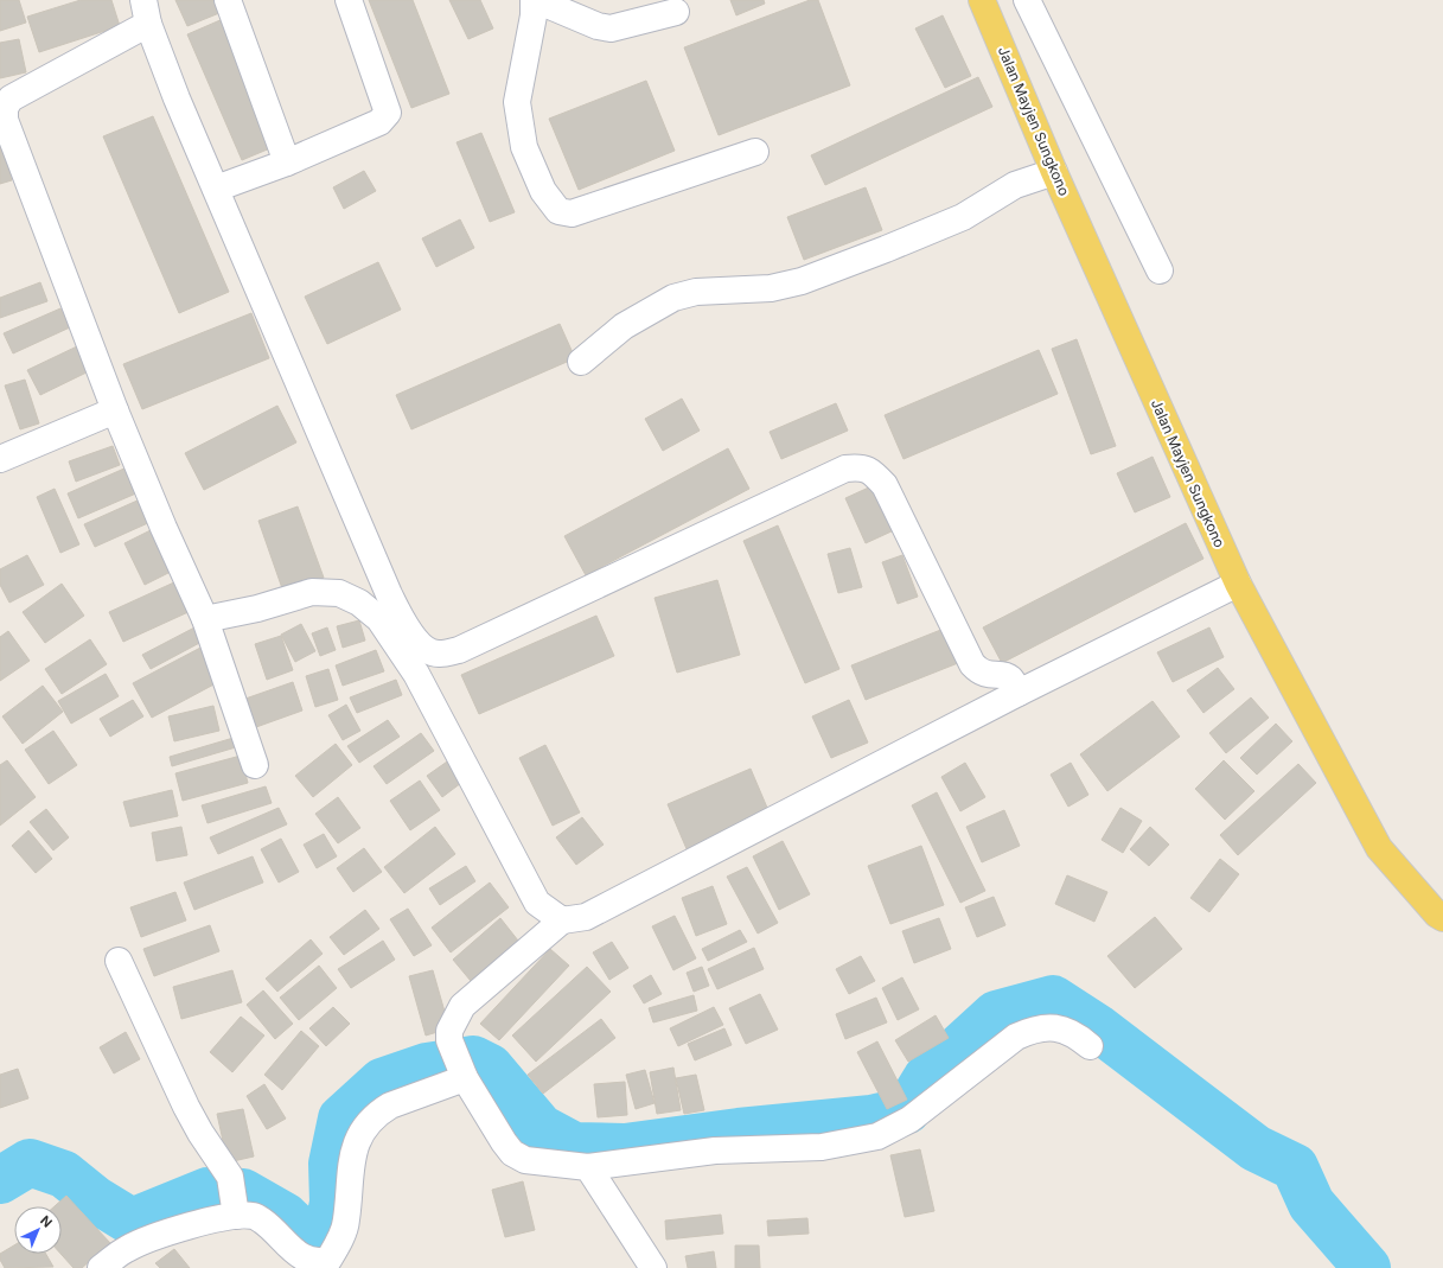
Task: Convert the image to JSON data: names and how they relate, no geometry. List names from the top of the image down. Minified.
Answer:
{"streets":{"main road":["Jalan Mayjen Sungkono"]},"north":"top right"}
